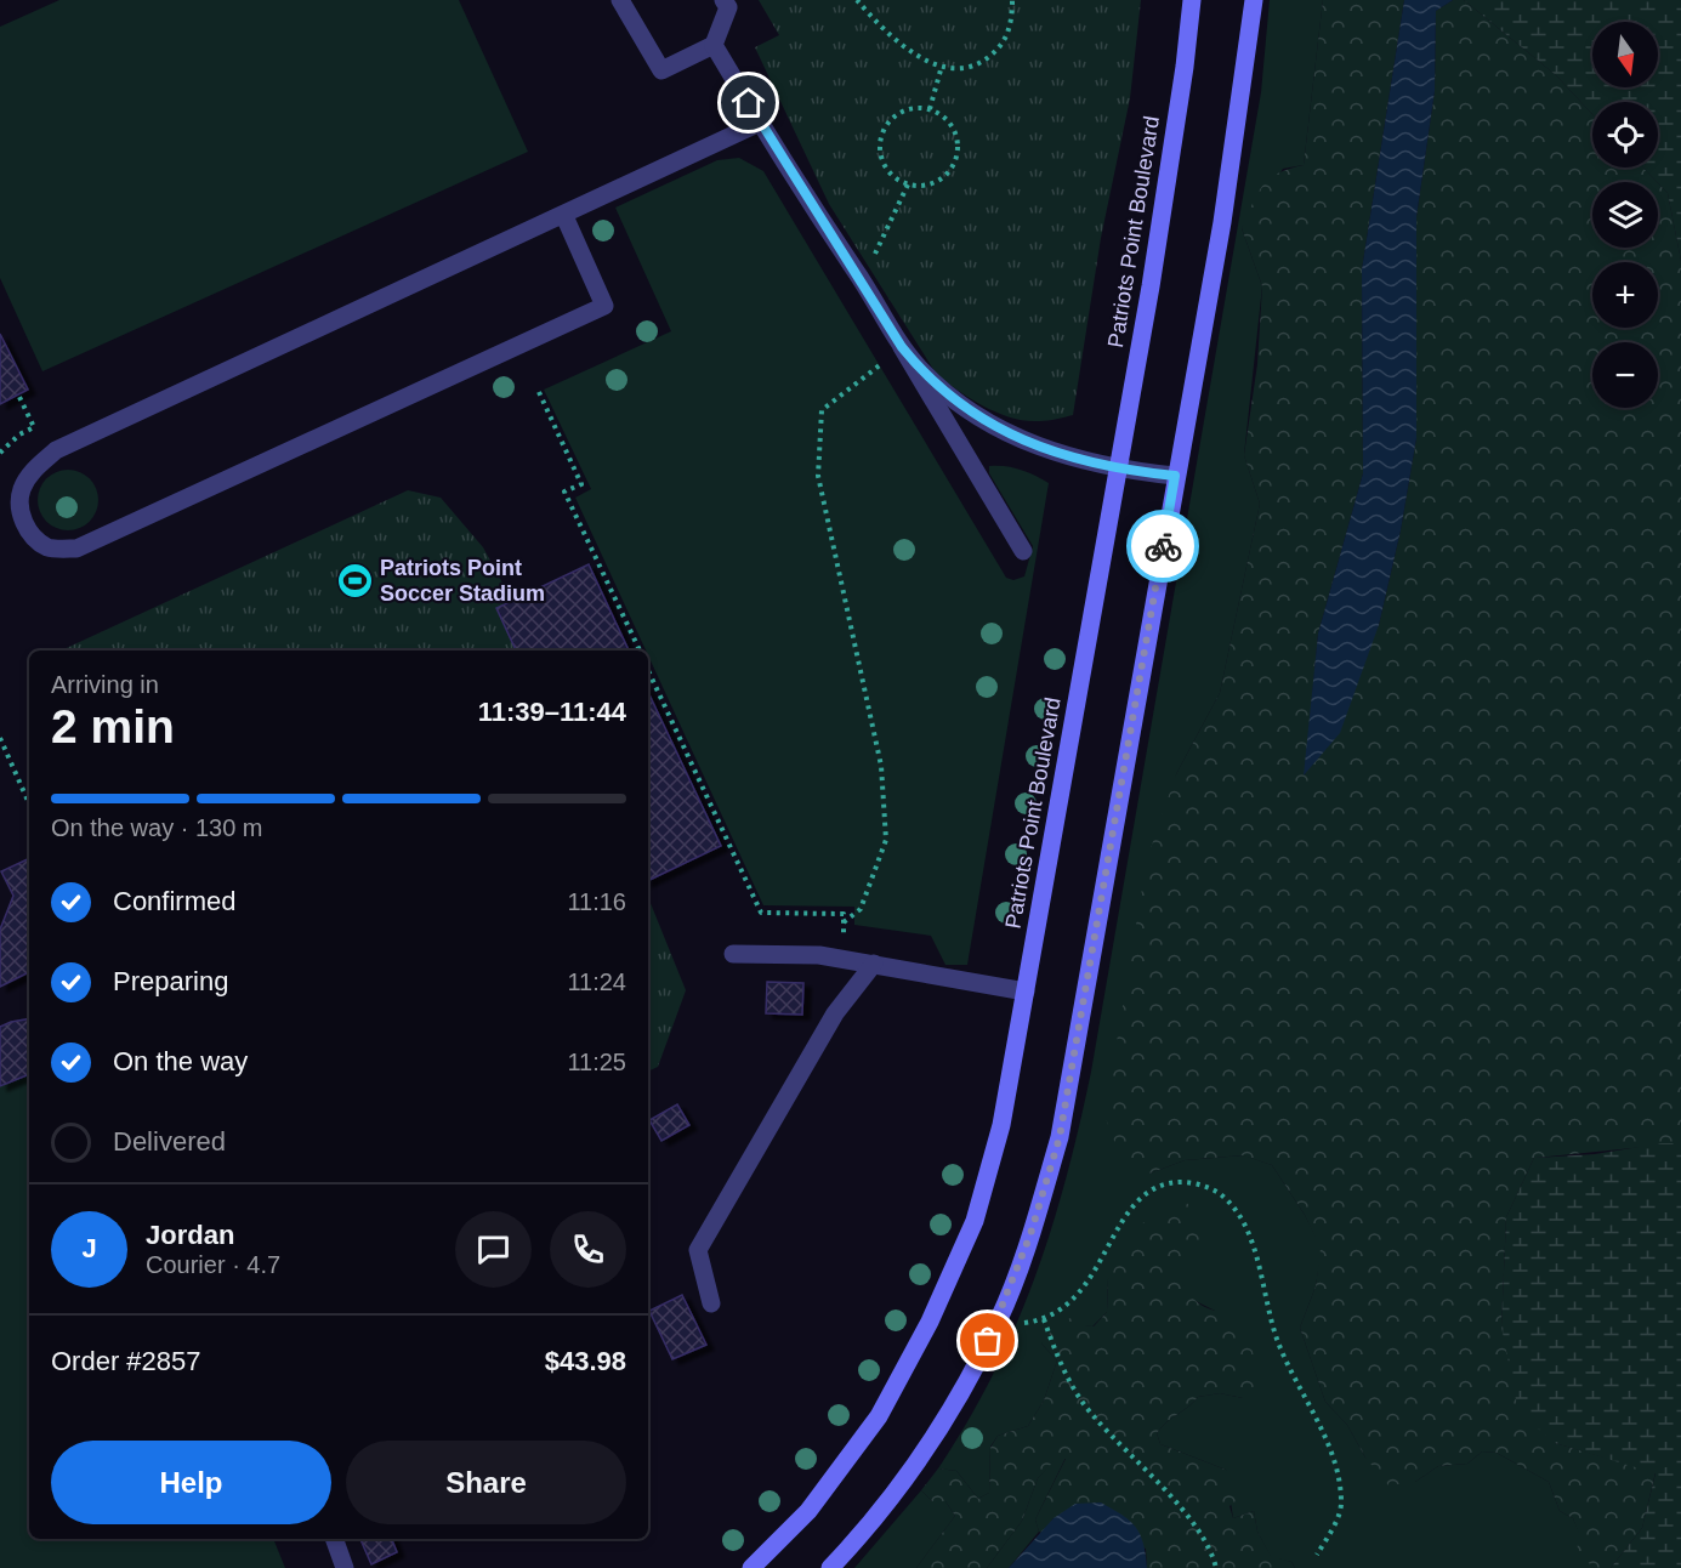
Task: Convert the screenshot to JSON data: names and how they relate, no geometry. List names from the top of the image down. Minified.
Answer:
{"streets":{"street":["Patriots Point Boulevard"]},"places":{"sports":["Patriots Point Soccer Stadium"]},"north":"bottom","page":{"map_buttons":["+","−"],"heading":["2 min","Arriving in","11:39–11:44"],"panel":["Jordan","Courier · 4.7","Order #2857","$43.98"],"bar":"On the way · 130 m","list":[["Confirmed","11:16"],["Preparing","11:24"],["On the way","11:25"],"Delivered"],"round":"J","buttons":["Help","Share"]}}
